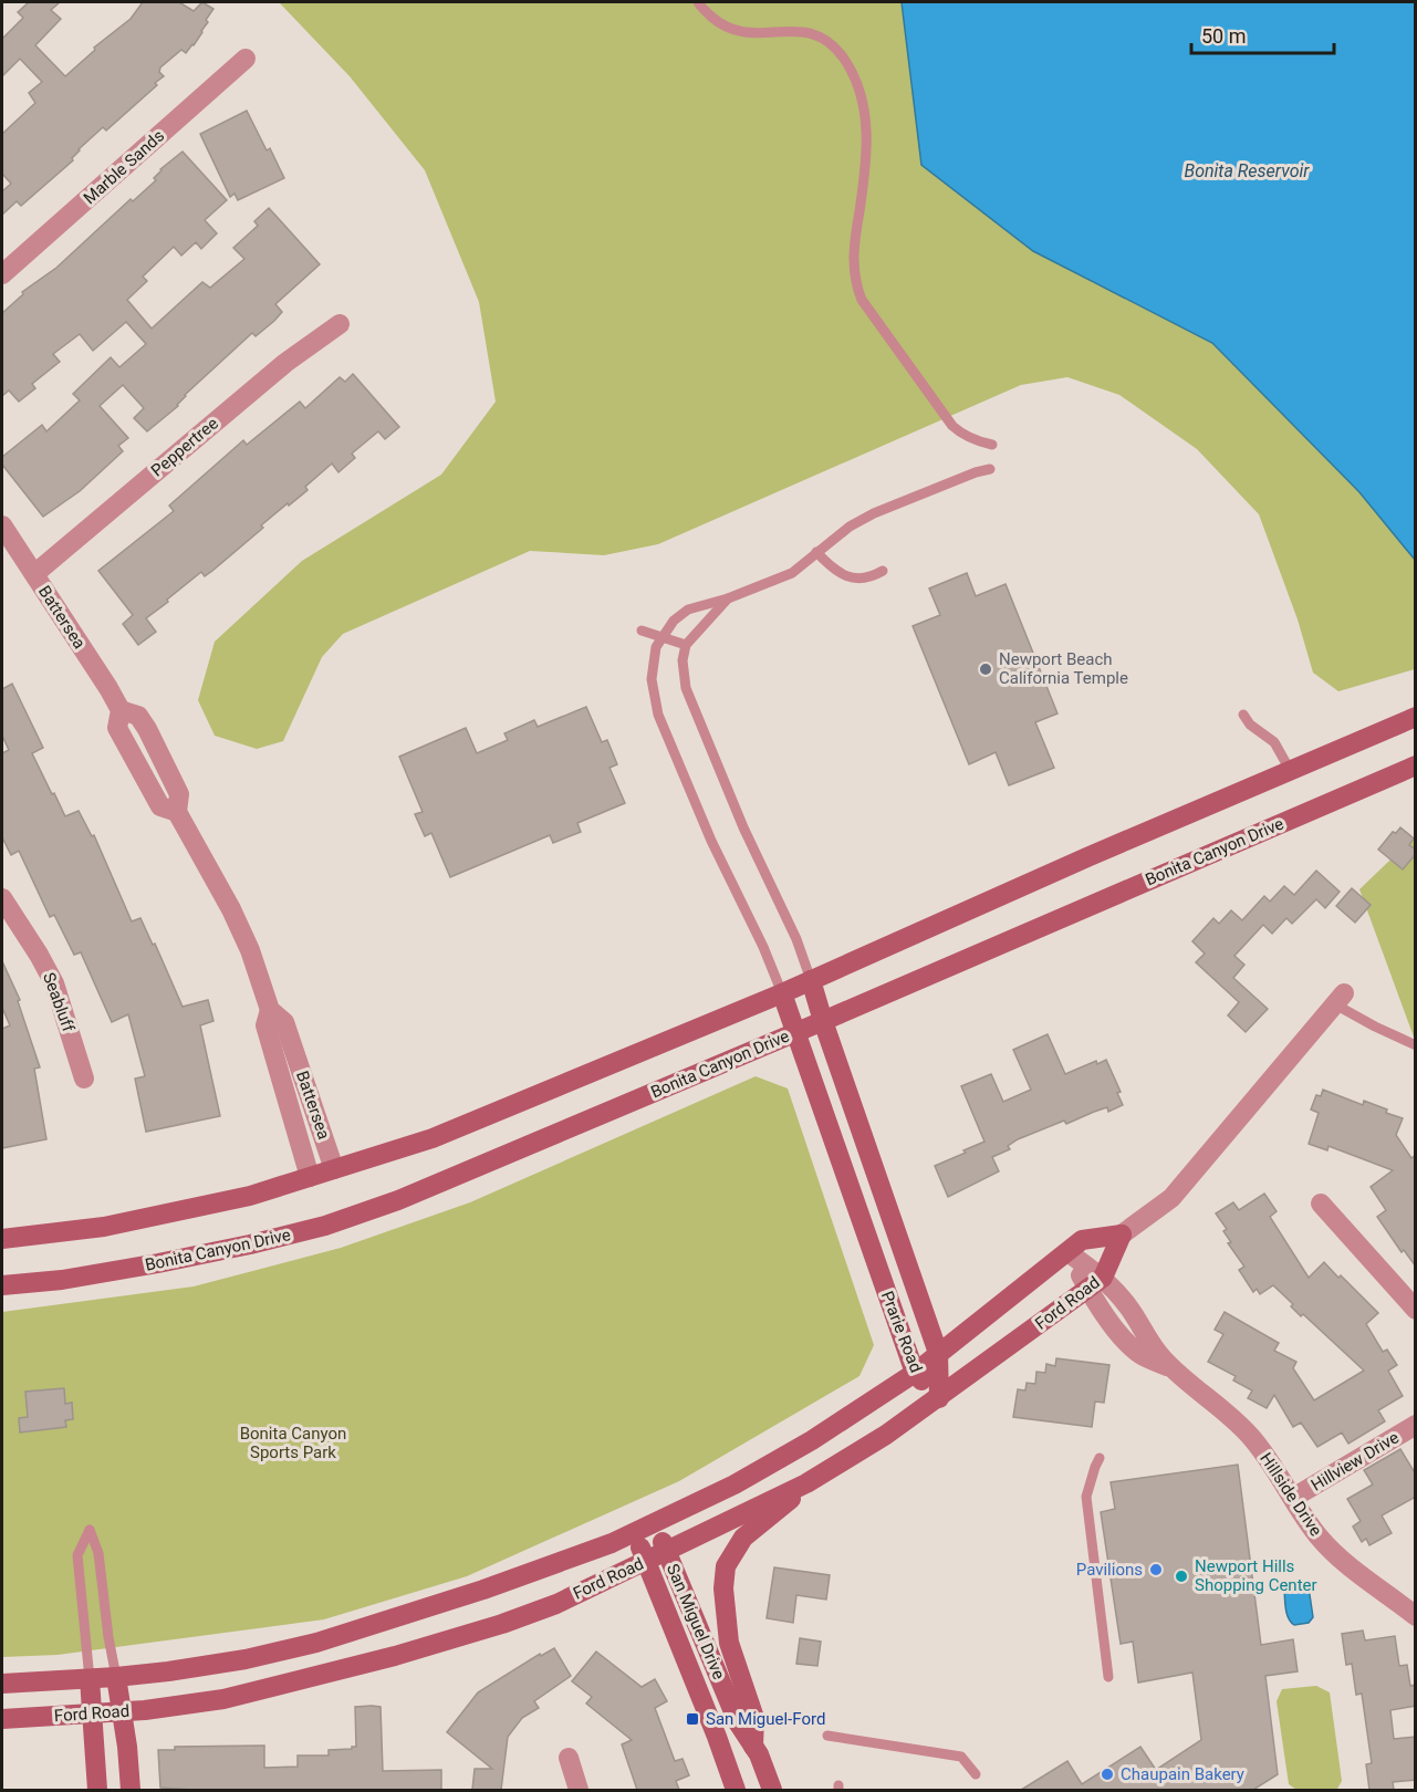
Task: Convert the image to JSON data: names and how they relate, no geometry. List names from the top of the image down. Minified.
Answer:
{"streets":{"main road":["Bonita Canyon Drive","Ford Road","Prarie Road","San Miguel Drive"],"street":["Marble Sands","Peppertree","Battersea","Seabluff","Hillview Drive","Hillside Drive"]},"crossings":[["Peppertree","Battersea"],["Bonita Canyon Drive","Prarie Road"],["Ford Road","Prarie Road"],["Ford Road","Hillside Drive"],["Ford Road","San Miguel Drive"],["Hillview Drive","Hillside Drive"]],"water":["Bonita Reservoir"],"parks":["Bonita Canyon Sports Park"],"places":{"other":["Newport Beach California Temple","Pavilions","Newport Hills Shopping Center","Chaupain Bakery"],"transit":["San Miguel-Ford"]},"scale_bar":"50 m"}
